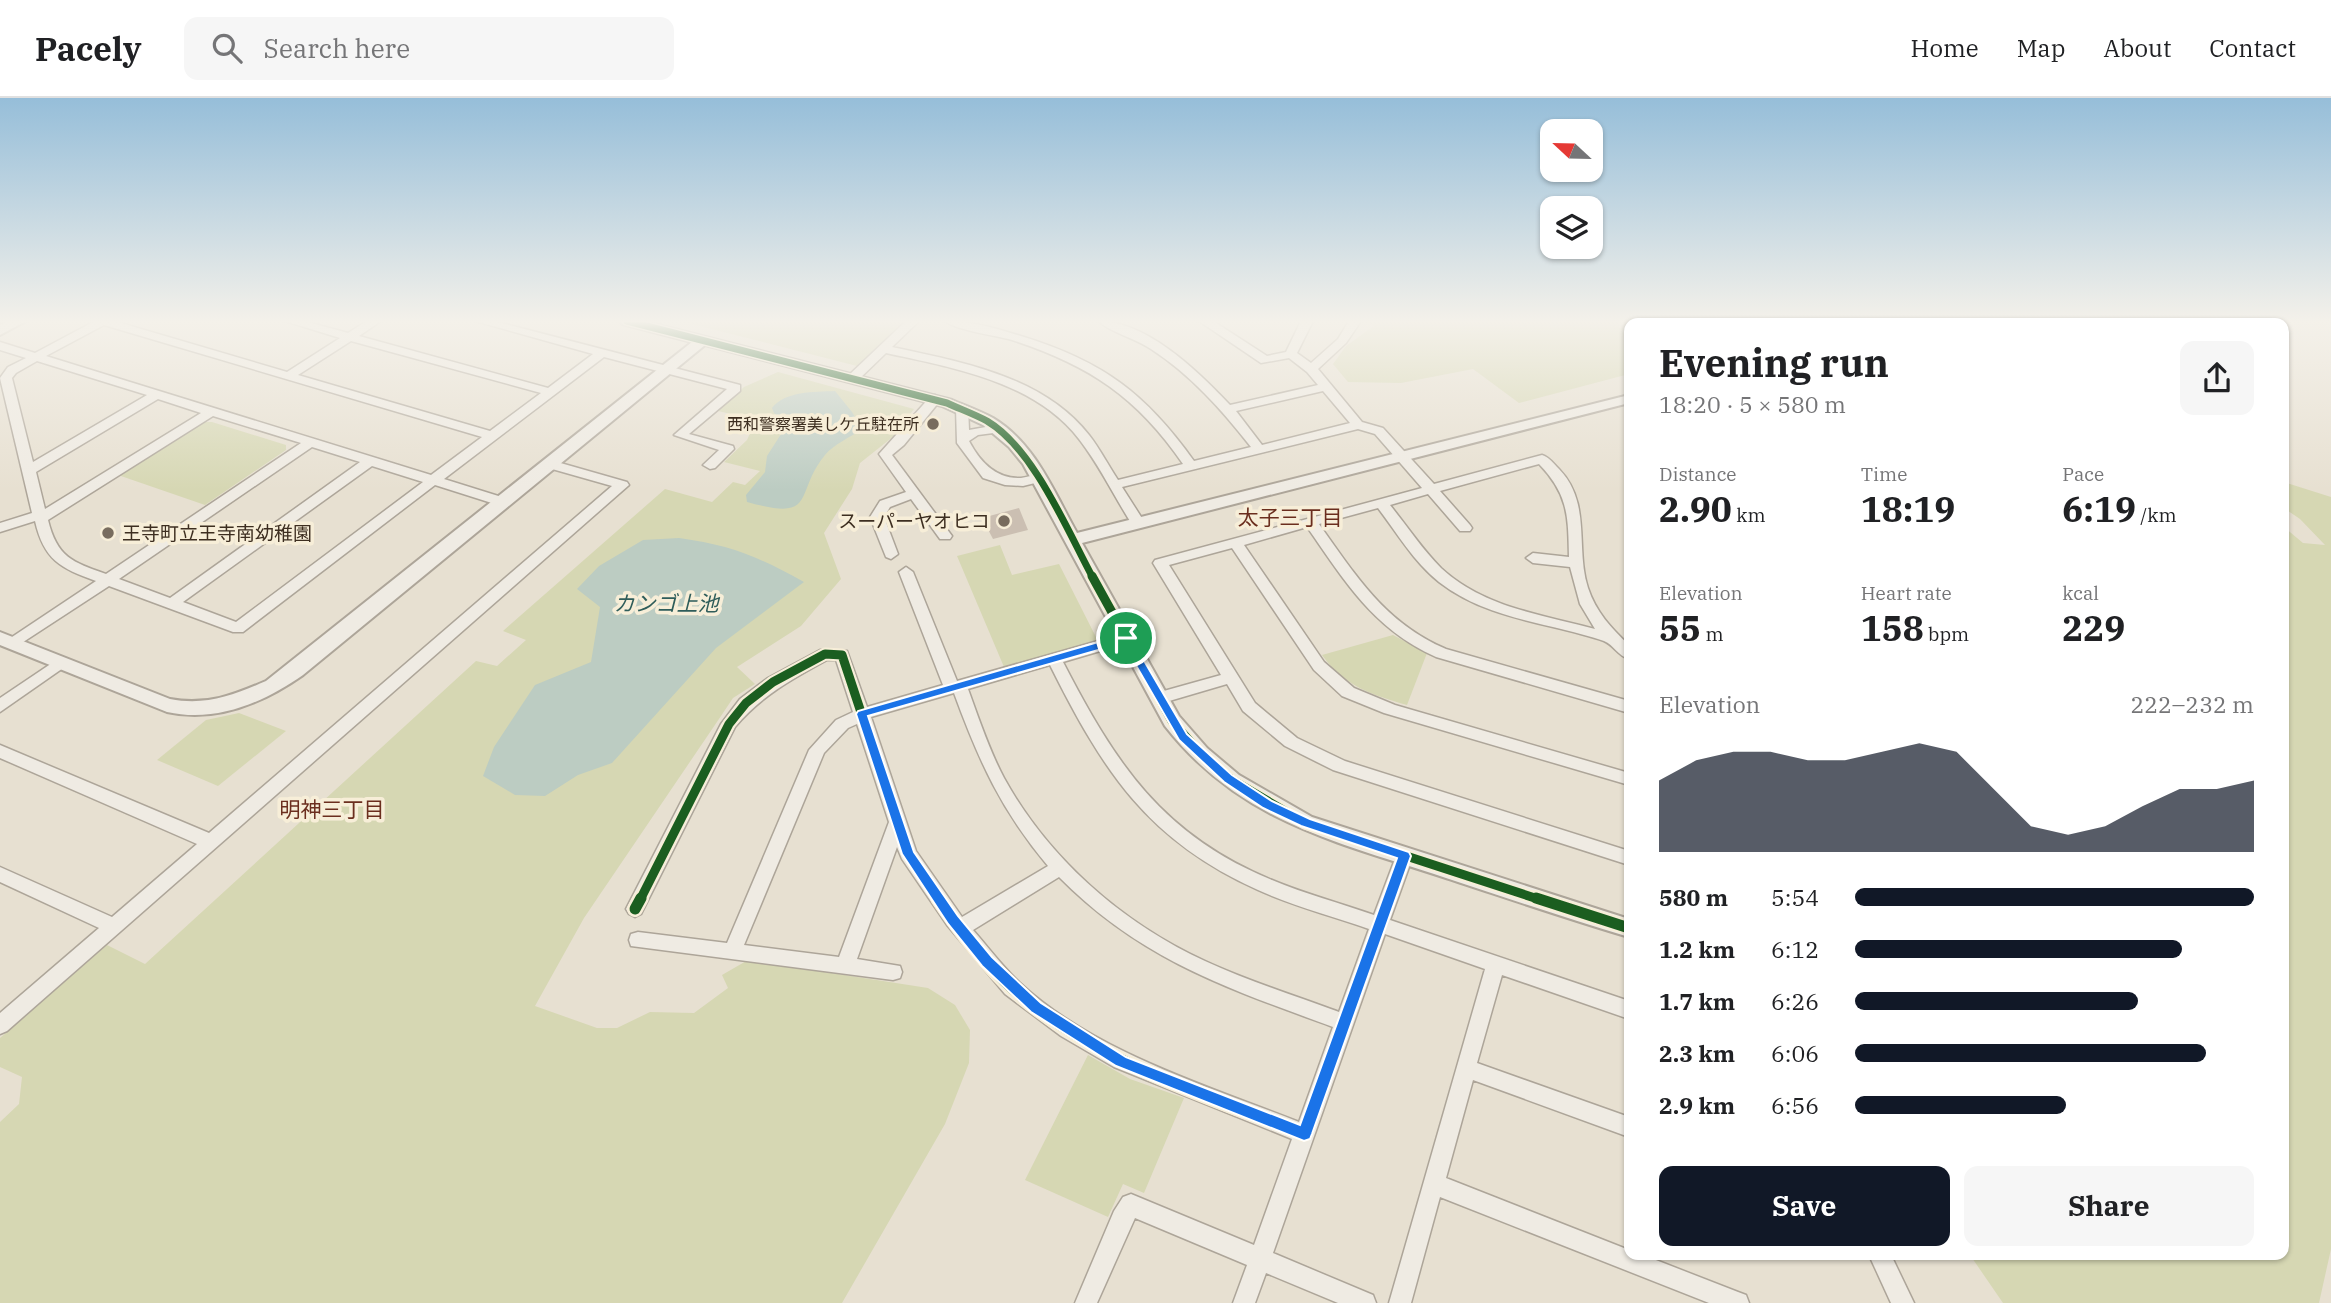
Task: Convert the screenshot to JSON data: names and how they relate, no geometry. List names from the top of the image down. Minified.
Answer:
{"districts":["太子三丁目","明神三丁目"],"water":["カンゴ上池"],"places":["西和警察署美しケ丘駐在所","スーパーヤオヒコ","王寺町立王寺南幼稚園"],"north":"left","page":{"header":"Pacely","search":"Search here","nav":["Home","Map","About","Contact"],"heading":["Evening run","18:20 · 5 × 580 m"],"stats":[["Distance","2.90 km"],["Time","18:19"],["Pace","6:19 /km"],["Elevation","55 m"],["Heart rate","158 bpm"],["kcal","229"]],"chart":["Elevation","222–232 m"],"list":[{"name":"580 m","note":"5:54"},{"name":"1.2 km","note":"6:12"},{"name":"1.7 km","note":"6:26"},{"name":"2.3 km","note":"6:06"},{"name":"2.9 km","note":"6:56"}],"buttons":["Save","Share"]}}
